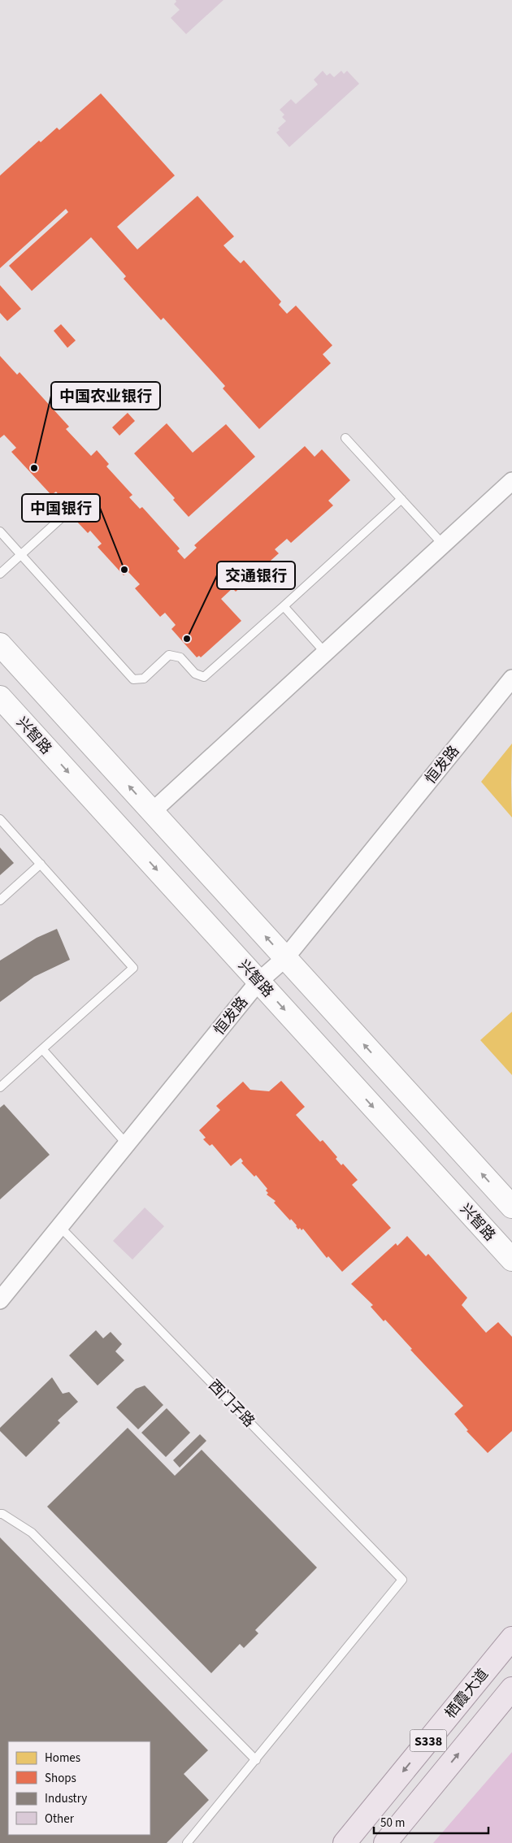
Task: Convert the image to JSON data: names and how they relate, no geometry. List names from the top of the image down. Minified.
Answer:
{"streets":{"main road":["兴智路","栖霞大道","S338"],"street":["恒发路"],"lane":["西门子路"]},"crossings":[["兴智路","恒发路"],["恒发路","西门子路"]],"places":["中国农业银行","中国银行","交通银行"],"legend":["Homes","Shops","Industry","Other"],"scale_bar":"50 m"}
